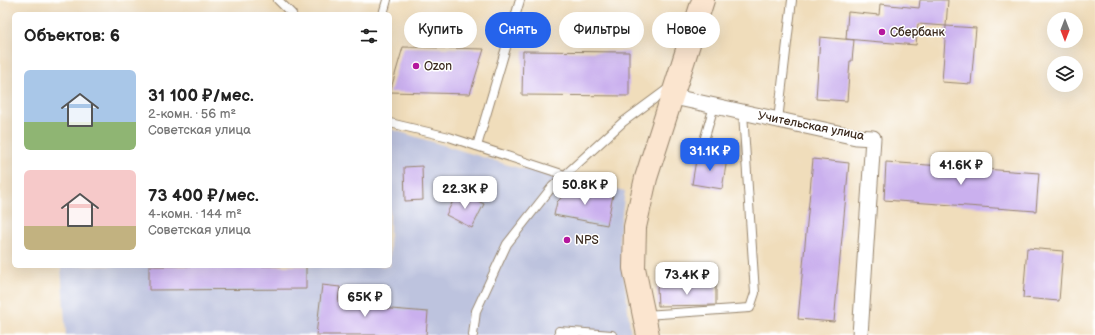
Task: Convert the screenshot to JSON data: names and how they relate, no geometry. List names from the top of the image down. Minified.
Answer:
{"streets":{"street":["Учительская улица"]},"places":["Сбербанк","Ozon","NPS"],"north":"bottom","page":{"chip":["Купить","Снять","Фильтры","Новое"],"heading":"Объектов: 6","list":[{"name":"31 100 ₽/мес.","note":"2-комн. · 56 m² · Советская улица"},{"name":"73 400 ₽/мес.","note":"4-комн. · 144 m² · Советская улица"}],"price":["31.1K ₽","41.6K ₽","50.8K ₽","22.3K ₽","73.4K ₽","65K ₽"]}}
